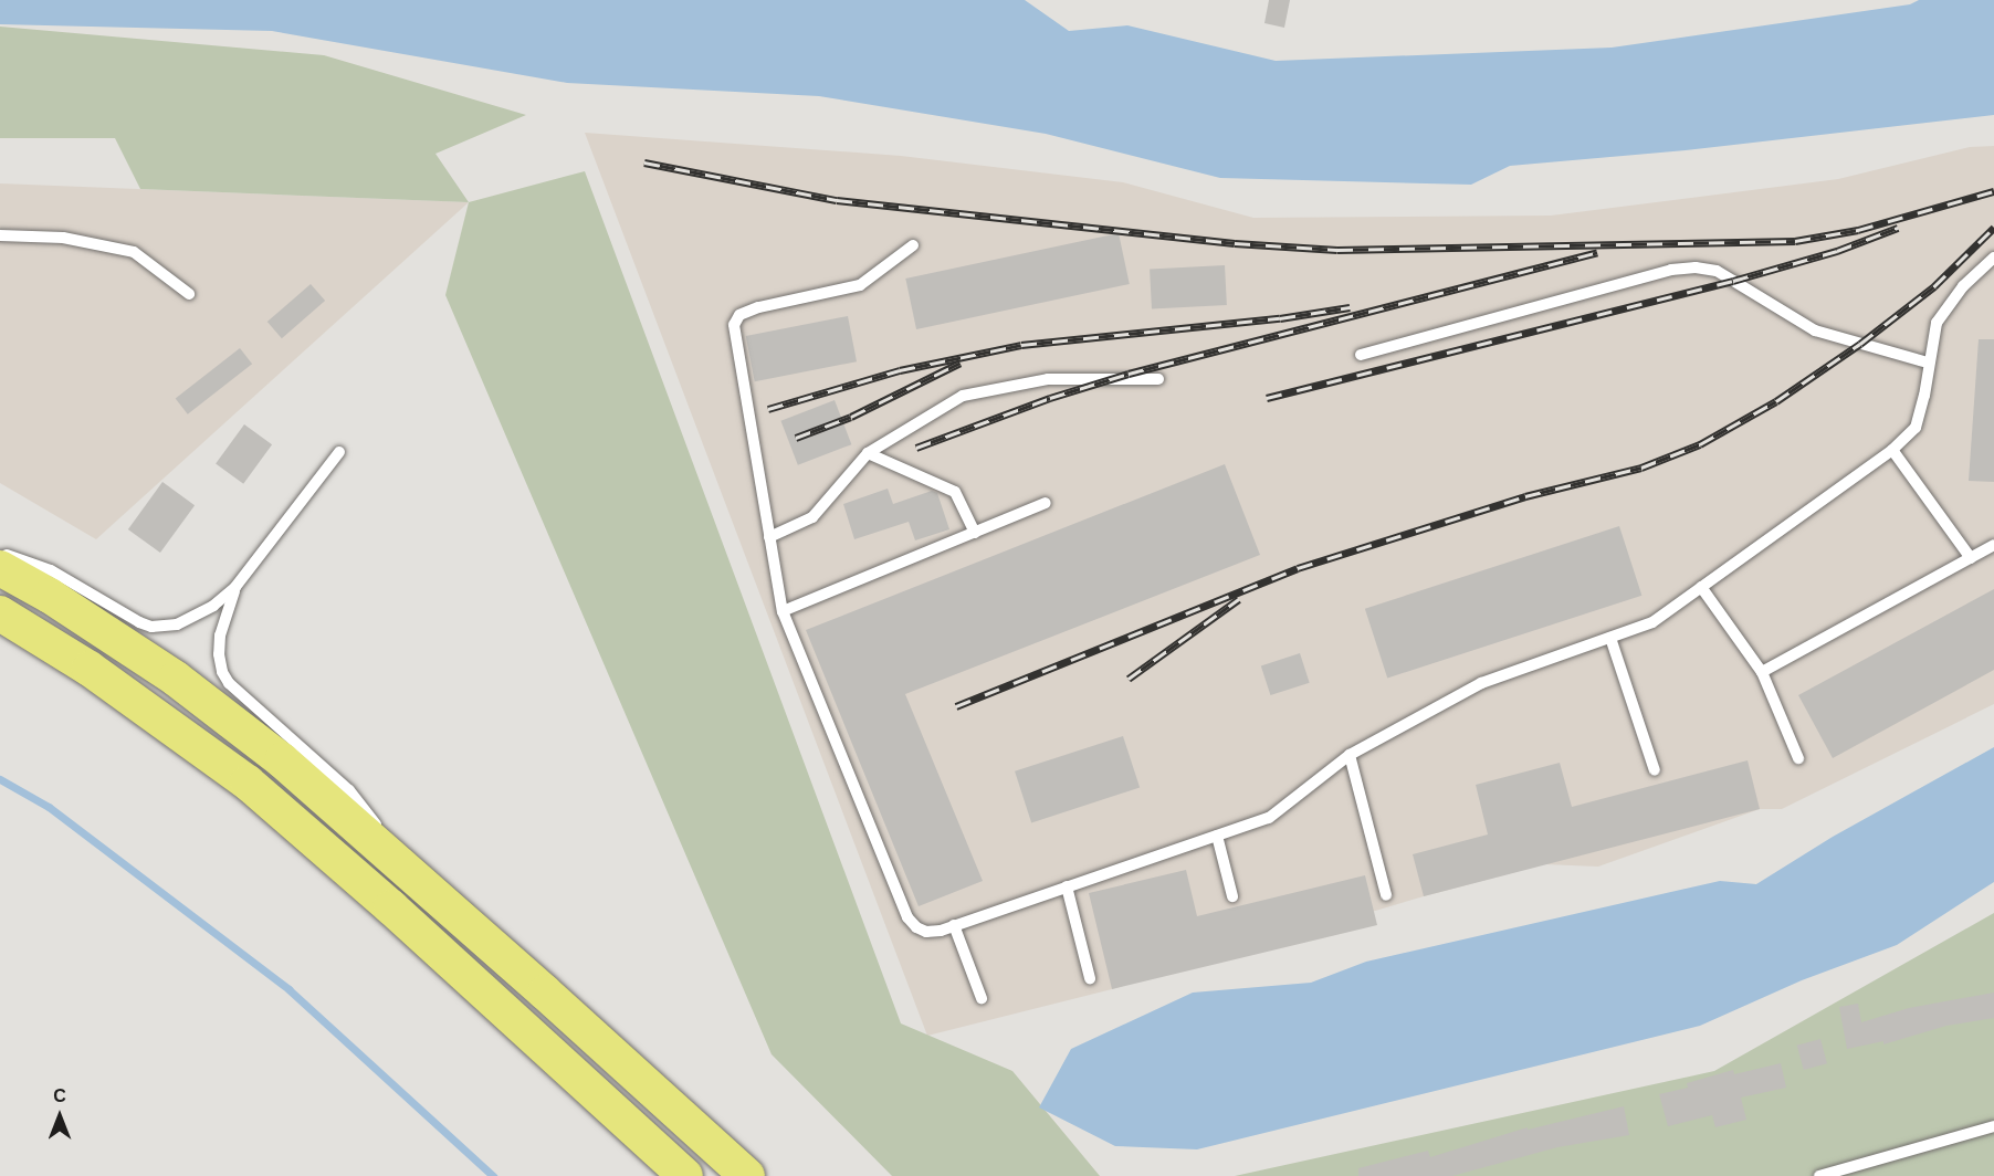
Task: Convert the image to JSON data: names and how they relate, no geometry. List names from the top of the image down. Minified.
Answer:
{"north":"top"}
